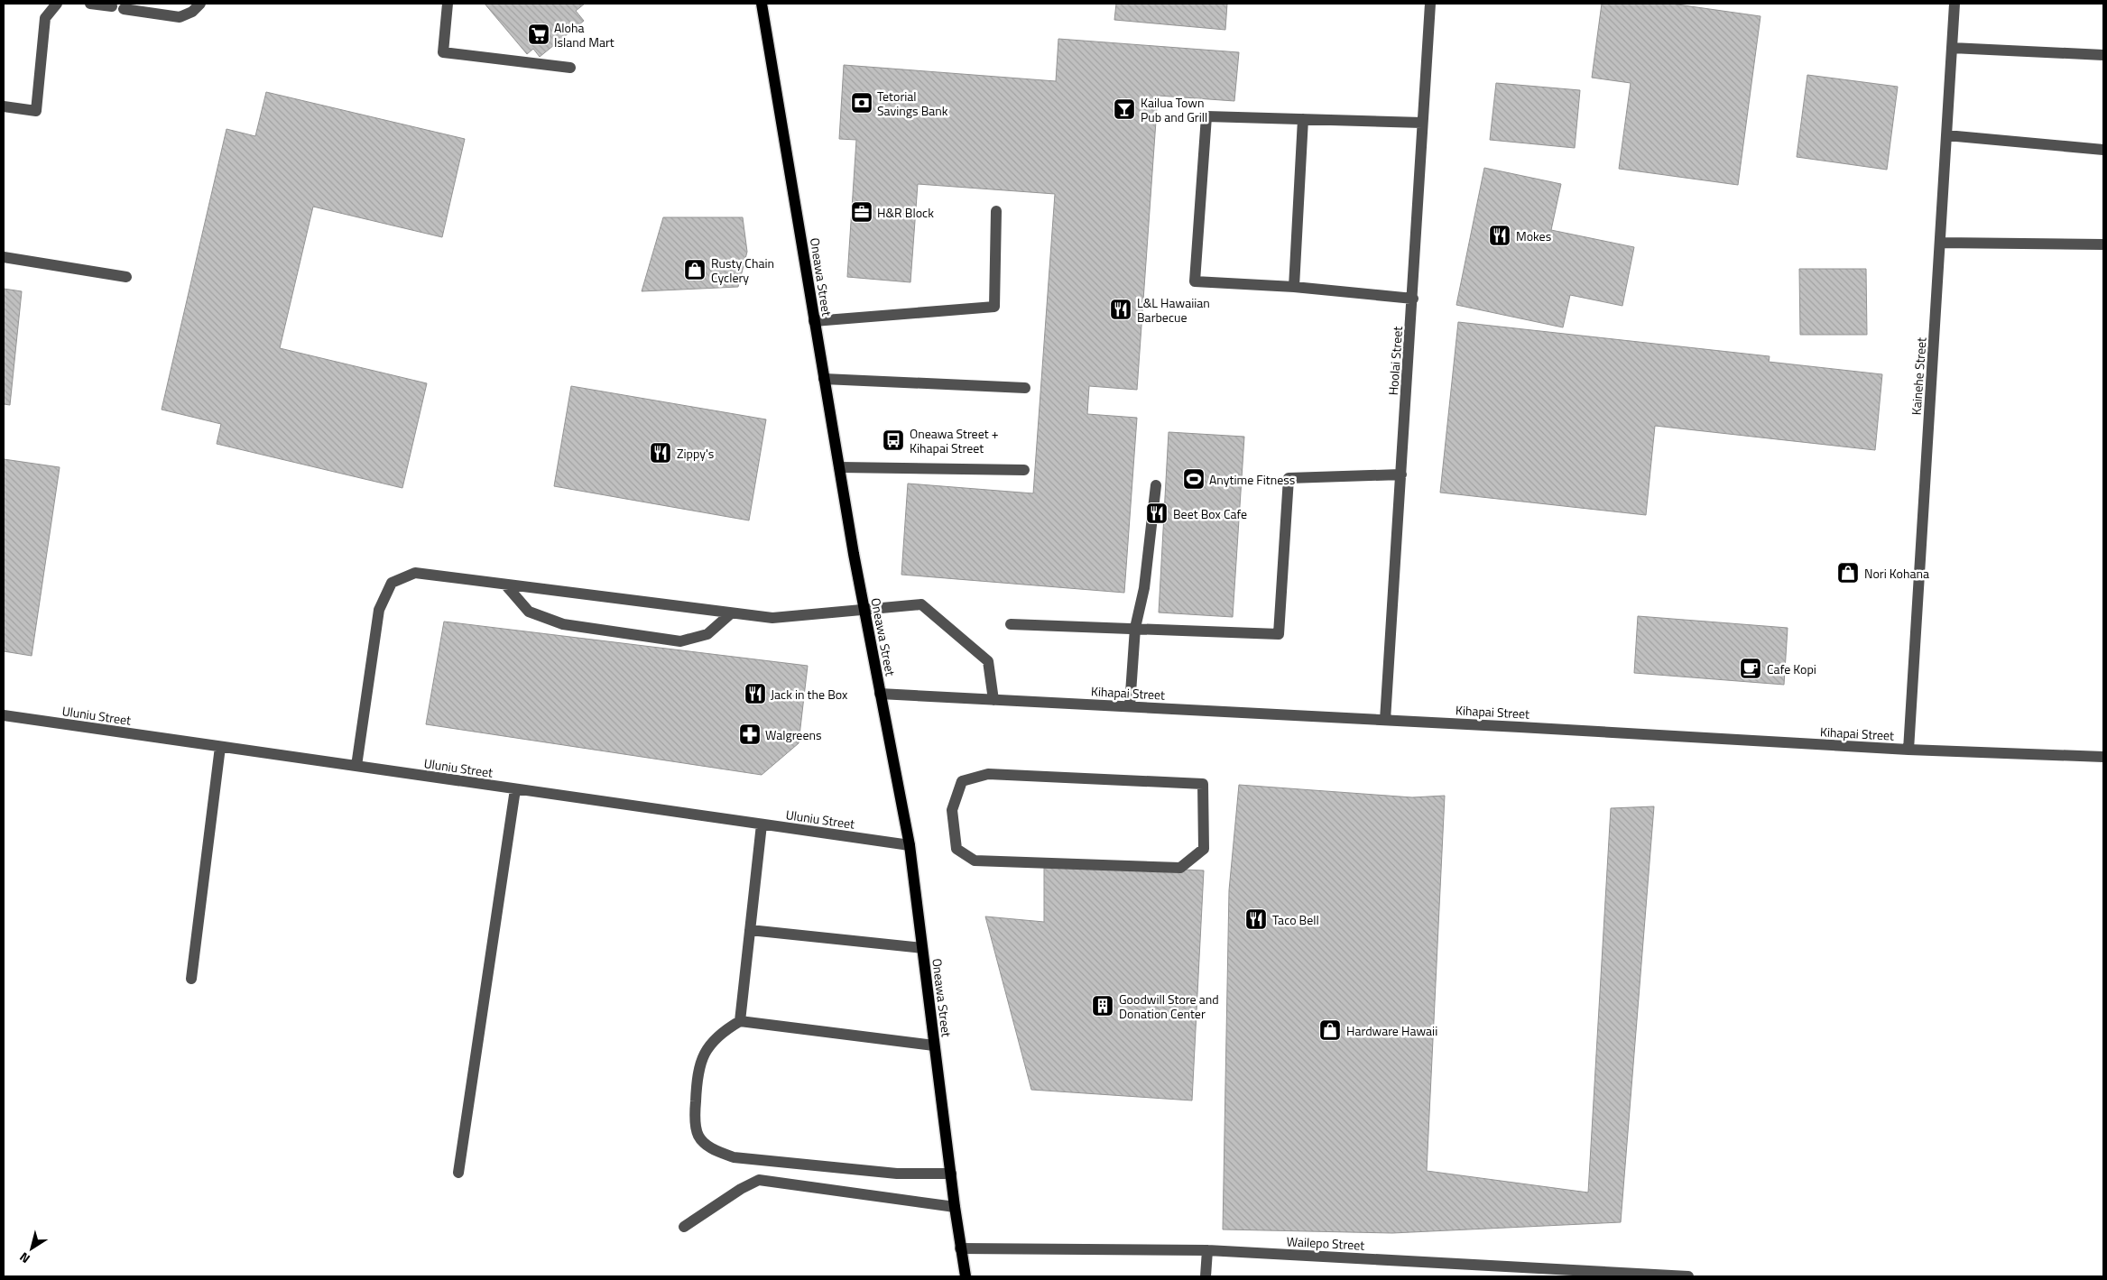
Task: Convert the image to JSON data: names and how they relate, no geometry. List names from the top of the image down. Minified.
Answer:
{"streets":{"main road":["Oneawa Street"],"street":["Hoolai Street","Kainehe Street","Kihapai Street","Uluniu Street","Wailepo Street"]},"crossings":[["Oneawa Street","Kihapai Street"],["Oneawa Street","Uluniu Street"],["Oneawa Street","Wailepo Street"],["Hoolai Street","Kihapai Street"],["Kainehe Street","Kihapai Street"]],"places":{"supermarket":["Aloha Island Mart"],"bank":["Tetorial Savings Bank"],"bar":["Kailua Town Pub and Grill"],"office":["H&R Block"],"restaurant":["Mokes","L&L Hawaiian Barbecue","Zippy's","Beet Box Cafe","Jack in the Box","Taco Bell"],"shop":["Rusty Chain Cyclery","Nori Kohana","Hardware Hawaii"],"bus stop":["Oneawa Street + Kihapai Street"],"sports":["Anytime Fitness"],"cafe":["Cafe Kopi"],"pharmacy":["Walgreens"],"building":["Goodwill Store and Donation Center"]},"north":"bottom left"}
